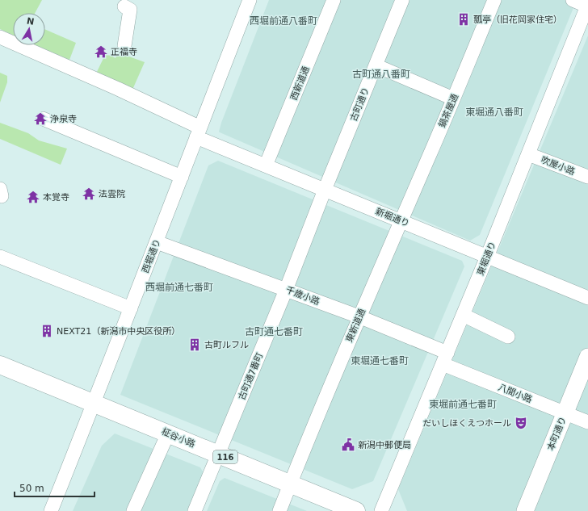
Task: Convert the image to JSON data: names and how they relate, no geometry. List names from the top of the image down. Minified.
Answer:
{"streets":{"highway":["柾谷小路","116"],"main road":["本町通り"],"street":["西新道通","古町通り","鍋茶屋通","吹屋小路","新堀通り","西堀通り","東堀通り","千歳小路","東新道通","古町通7番町","八間小路"]},"crossings":[["西新道通","新堀通り"],["古町通り","新堀通り"],["古町通り","古町通7番町"],["鍋茶屋通","新堀通り"],["鍋茶屋通","東新道通"],["吹屋小路","東堀通り"],["新堀通り","西堀通り"],["新堀通り","東堀通り"],["新堀通り","東新道通"],["新堀通り","古町通7番町"],["西堀通り","千歳小路"],["西堀通り","柾谷小路"],["東堀通り","千歳小路"],["東堀通り","八間小路"],["千歳小路","東新道通"],["千歳小路","古町通7番町"],["千歳小路","八間小路"],["東新道通","柾谷小路"],["古町通7番町","柾谷小路"],["八間小路","本町通り"]],"districts":["西堀前通八番町","古町通八番町","東堀通八番町","西堀前通七番町","古町通七番町","東堀通七番町","東堀前通七番町"],"places":{"building":["瓢亭（旧花岡家住宅）","NEXT21（新潟市中央区役所）","古町ルフル"],"temple":["正福寺","浄泉寺","法雲院","本覚寺"],"theatre":["だいしほくえつホール"],"public building":["新潟中郵便局"]},"scale_bar":"50 m","north":"top"}
